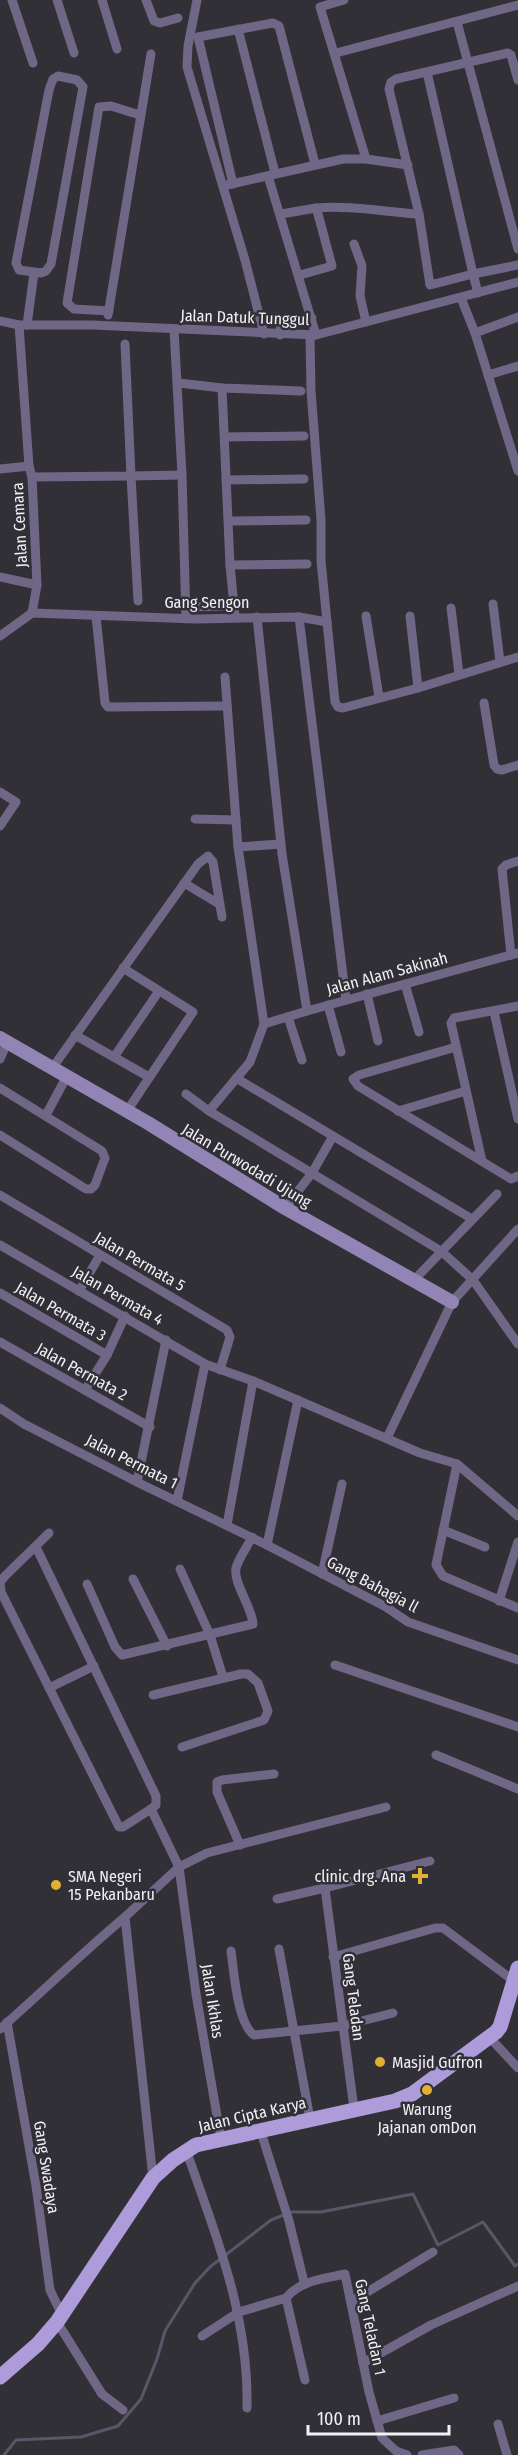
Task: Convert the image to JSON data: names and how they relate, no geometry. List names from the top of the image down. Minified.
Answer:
{"streets":{"main road":["Jalan Cipta Karya"],"street":["Jalan Datuk Tunggul","Jalan Cemara","Gang Sengon","Jalan Alam Sakinah","Jalan Purwodadi Ujung","Jalan Permata 5","Jalan Permata 4","Jalan Permata 3","Jalan Permata 2","Jalan Permata 1","Gang Bahagia ll","Gang Teladan","Jalan Ikhlas","Gang Swadaya","Gang Teladan 1"]},"crossings":[["Jalan Datuk Tunggul","Jalan Cemara"],["Jalan Cemara","Gang Sengon"],["Jalan Permata 5","Jalan Permata 4"],["Jalan Permata 1","Gang Bahagia ll"],["Gang Teladan","Jalan Cipta Karya"],["Jalan Ikhlas","Jalan Cipta Karya"],["Jalan Cipta Karya","Gang Swadaya"]],"places":{"health":["clinic drg. Ana"],"other":["SMA Negeri 15 Pekanbaru","Masjid Gufron","Warung Jajanan omDon"]},"scale_bar":"100 m"}
